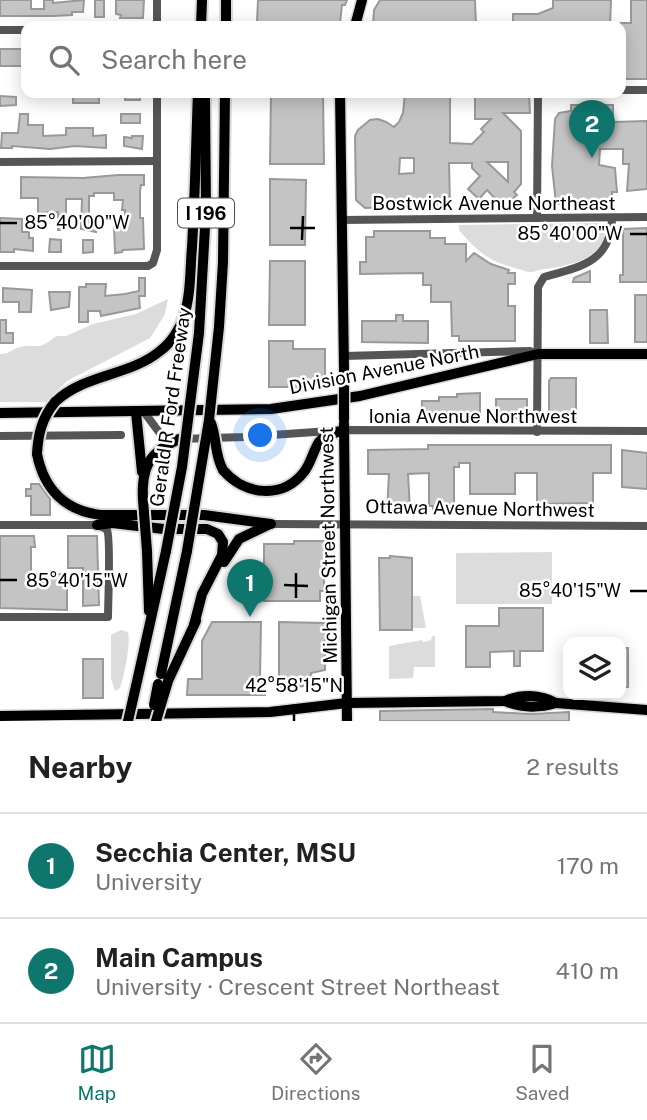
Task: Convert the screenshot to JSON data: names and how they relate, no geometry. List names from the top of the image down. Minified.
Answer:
{"streets":{"highway":["I 196","Gerald R Ford Freeway"],"main road":["Division Avenue North","Michigan Street Northwest"],"street":["Bostwick Avenue Northeast","Ionia Avenue Northwest","Ottawa Avenue Northwest"]},"crossings":[["Bostwick Avenue Northeast","Michigan Street Northwest"],["Ionia Avenue Northwest","Michigan Street Northwest"],["Ottawa Avenue Northwest","Michigan Street Northwest"]],"page":{"search":"Search here","pins":["2","1"],"heading":["Nearby","2 results"],"list":[{"mark":"1","name":"Secchia Center, MSU","note":"University","value":"170 m"},{"mark":"2","name":"Main Campus","note":"University · Crescent Street Northeast","value":"410 m"}],"nav":["Map","Directions","Saved"]},"coordinates":["85°40'00\"W","85°40'15\"W","42°58'15\"N"]}
